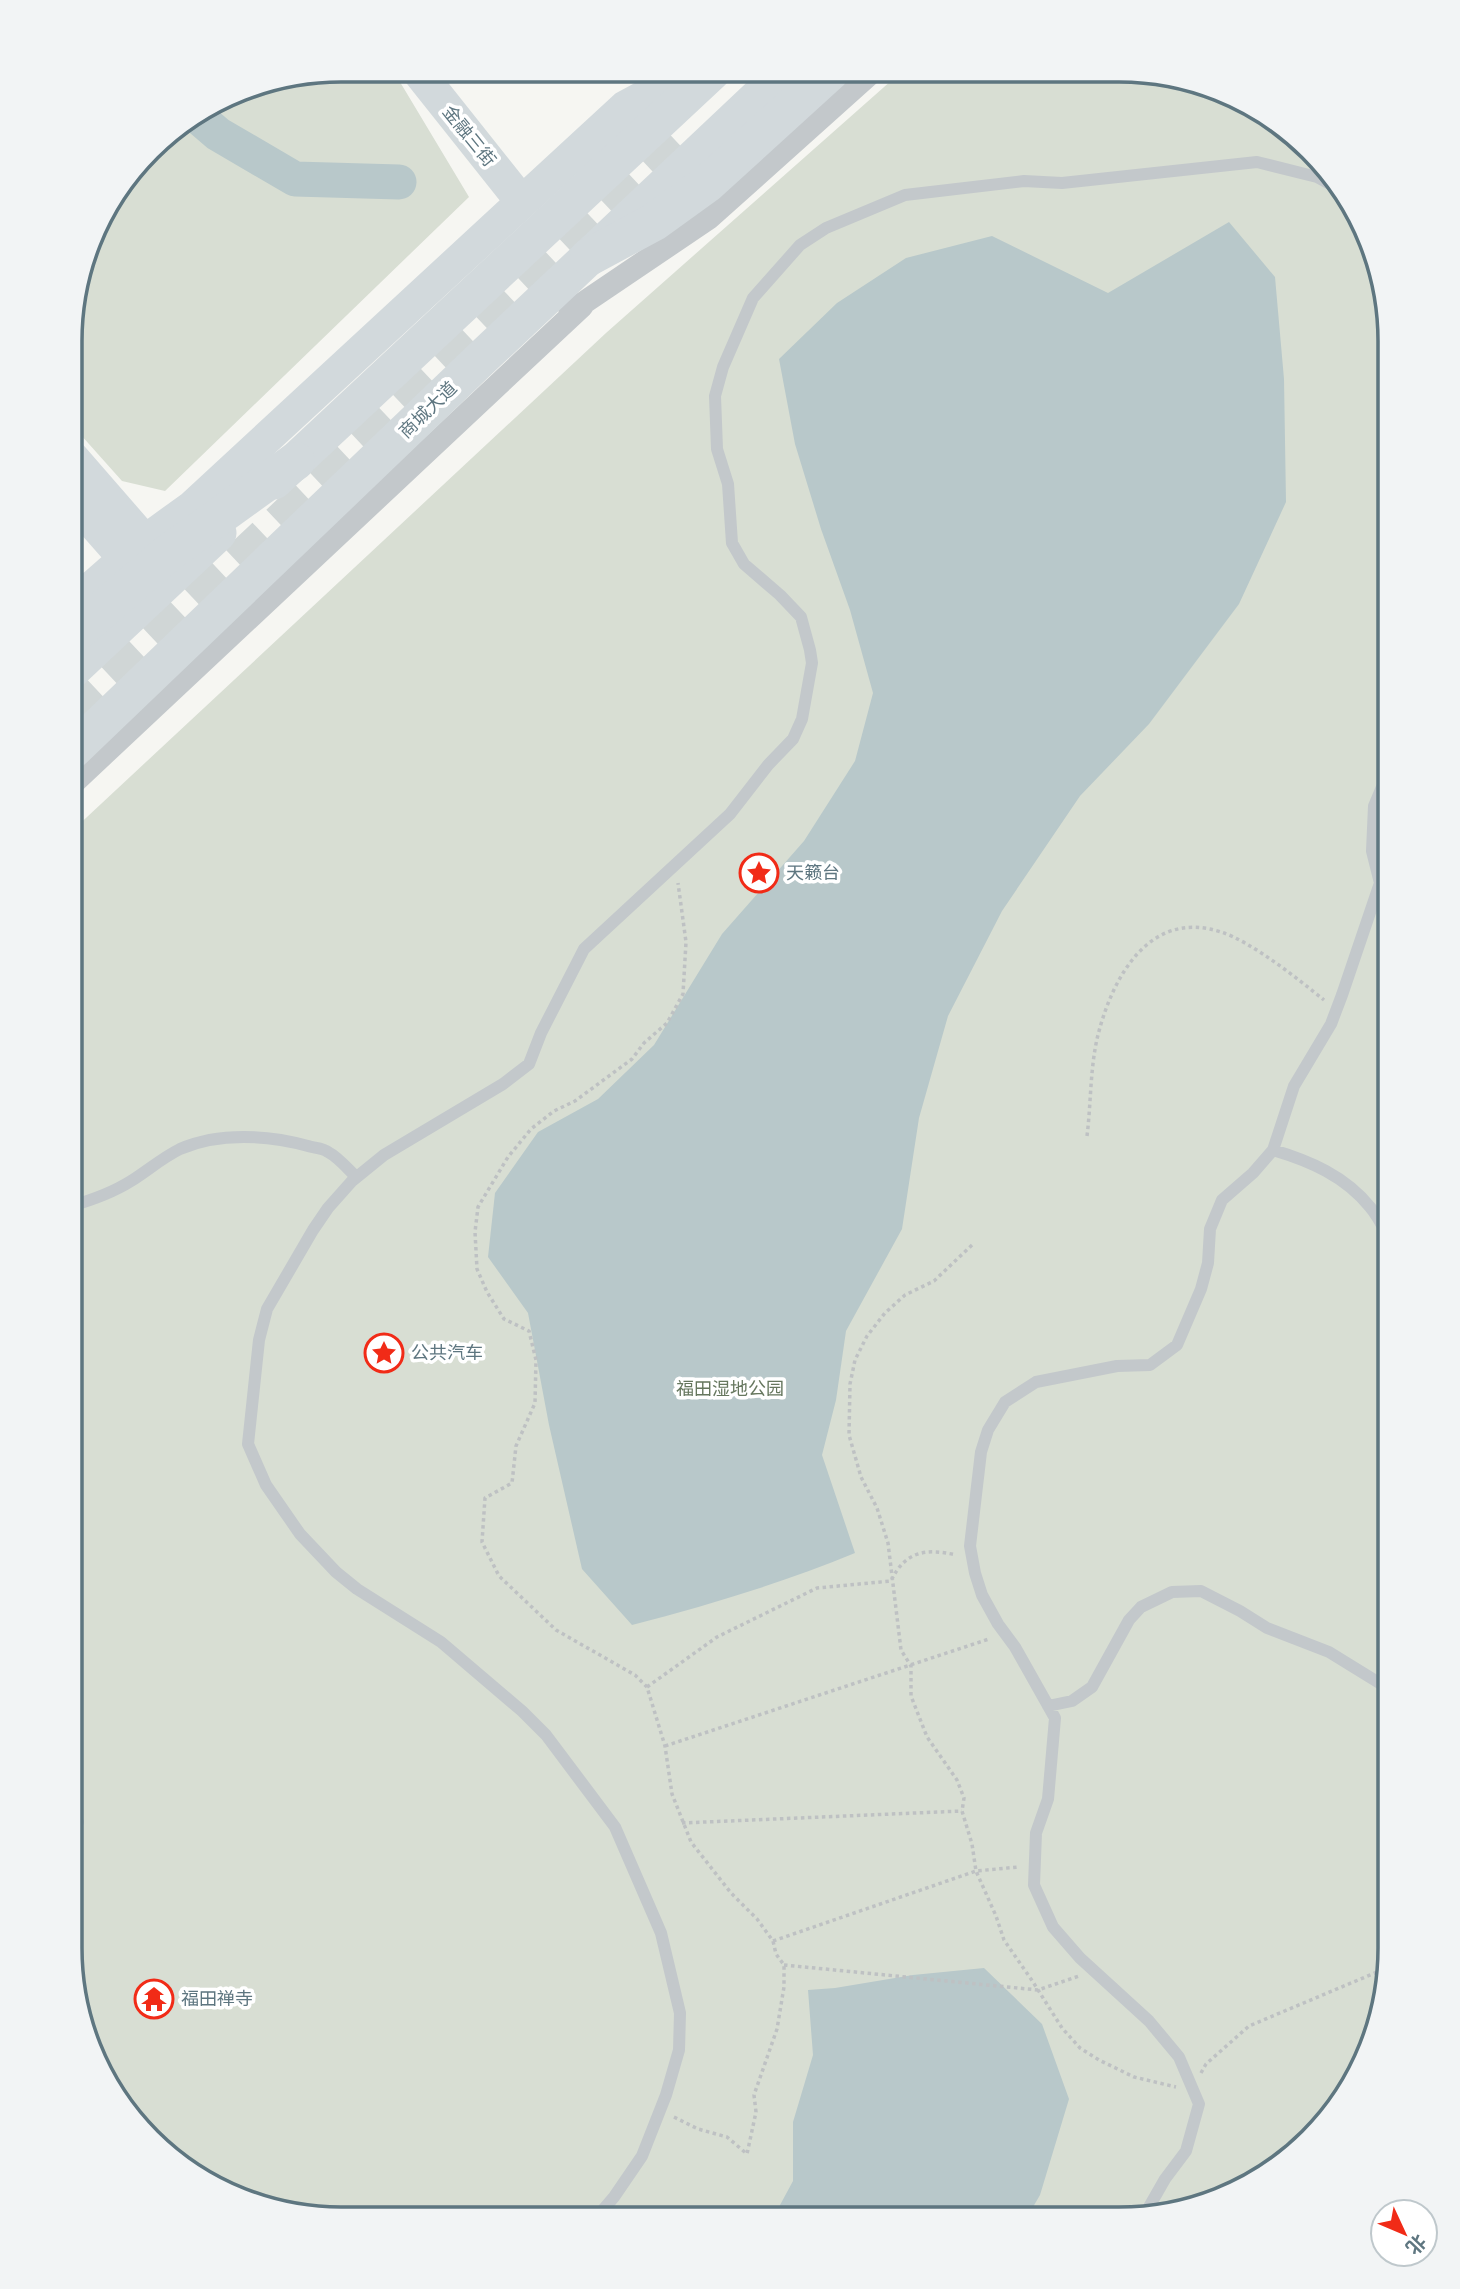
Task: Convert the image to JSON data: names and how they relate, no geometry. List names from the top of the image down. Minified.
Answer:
{"streets":{"main road":["商城大道"],"street":["金融三街"]},"parks":["福田湿地公园"],"places":{"place":["天籁台","公共汽车"],"temple":["福田禅寺"]},"north":"bottom right"}
